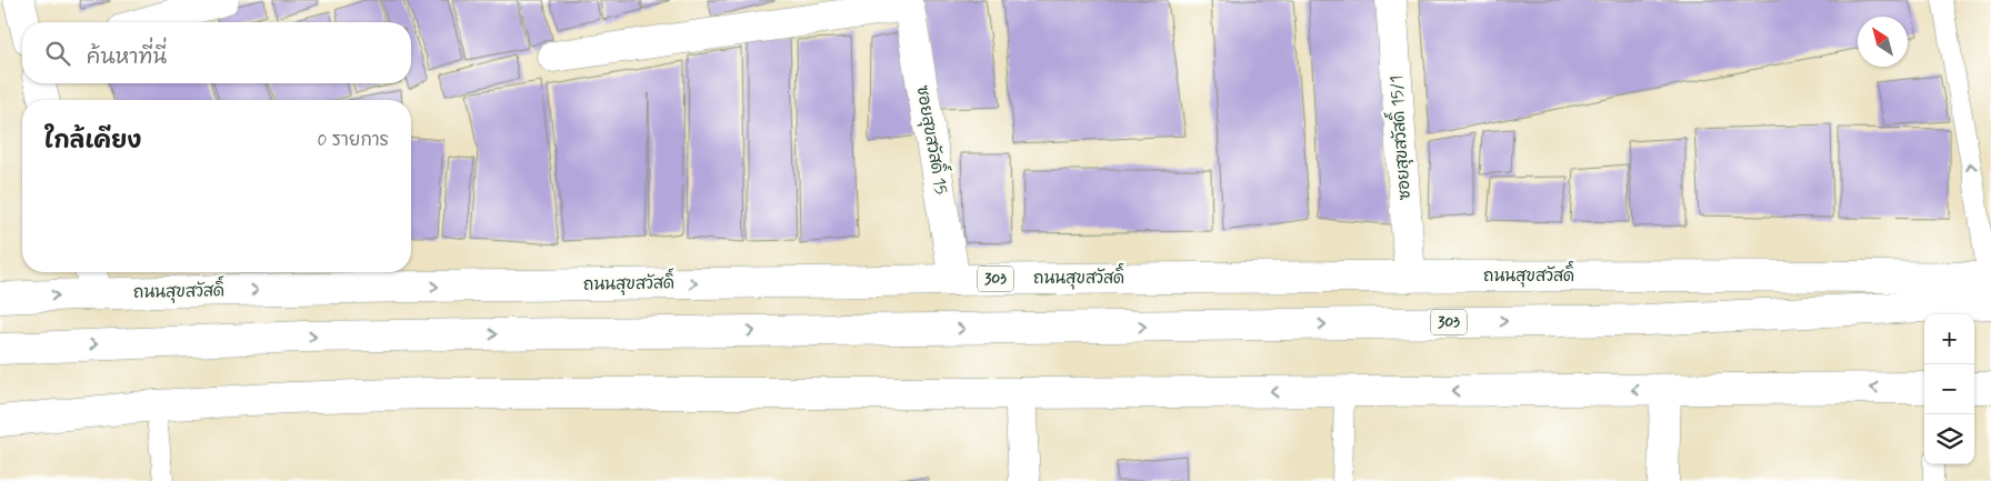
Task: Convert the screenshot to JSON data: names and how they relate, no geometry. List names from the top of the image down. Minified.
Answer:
{"streets":{"main road":["ซอยสุขสวัสดิ์ 15/1","ซอยสุขสวัสดิ์ 15","ถนนสุขสวัสดิ์","303"]},"crossings":[["ซอยสุขสวัสดิ์ 15/1","ถนนสุขสวัสดิ์"],["ซอยสุขสวัสดิ์ 15","ถนนสุขสวัสดิ์"],["ถนนสุขสวัสดิ์","303"]],"north":"top left","page":{"search":"ค้นหาที่นี่","heading":["ใกล้เคียง","0 รายการ"],"map_buttons":["+","−"]}}
